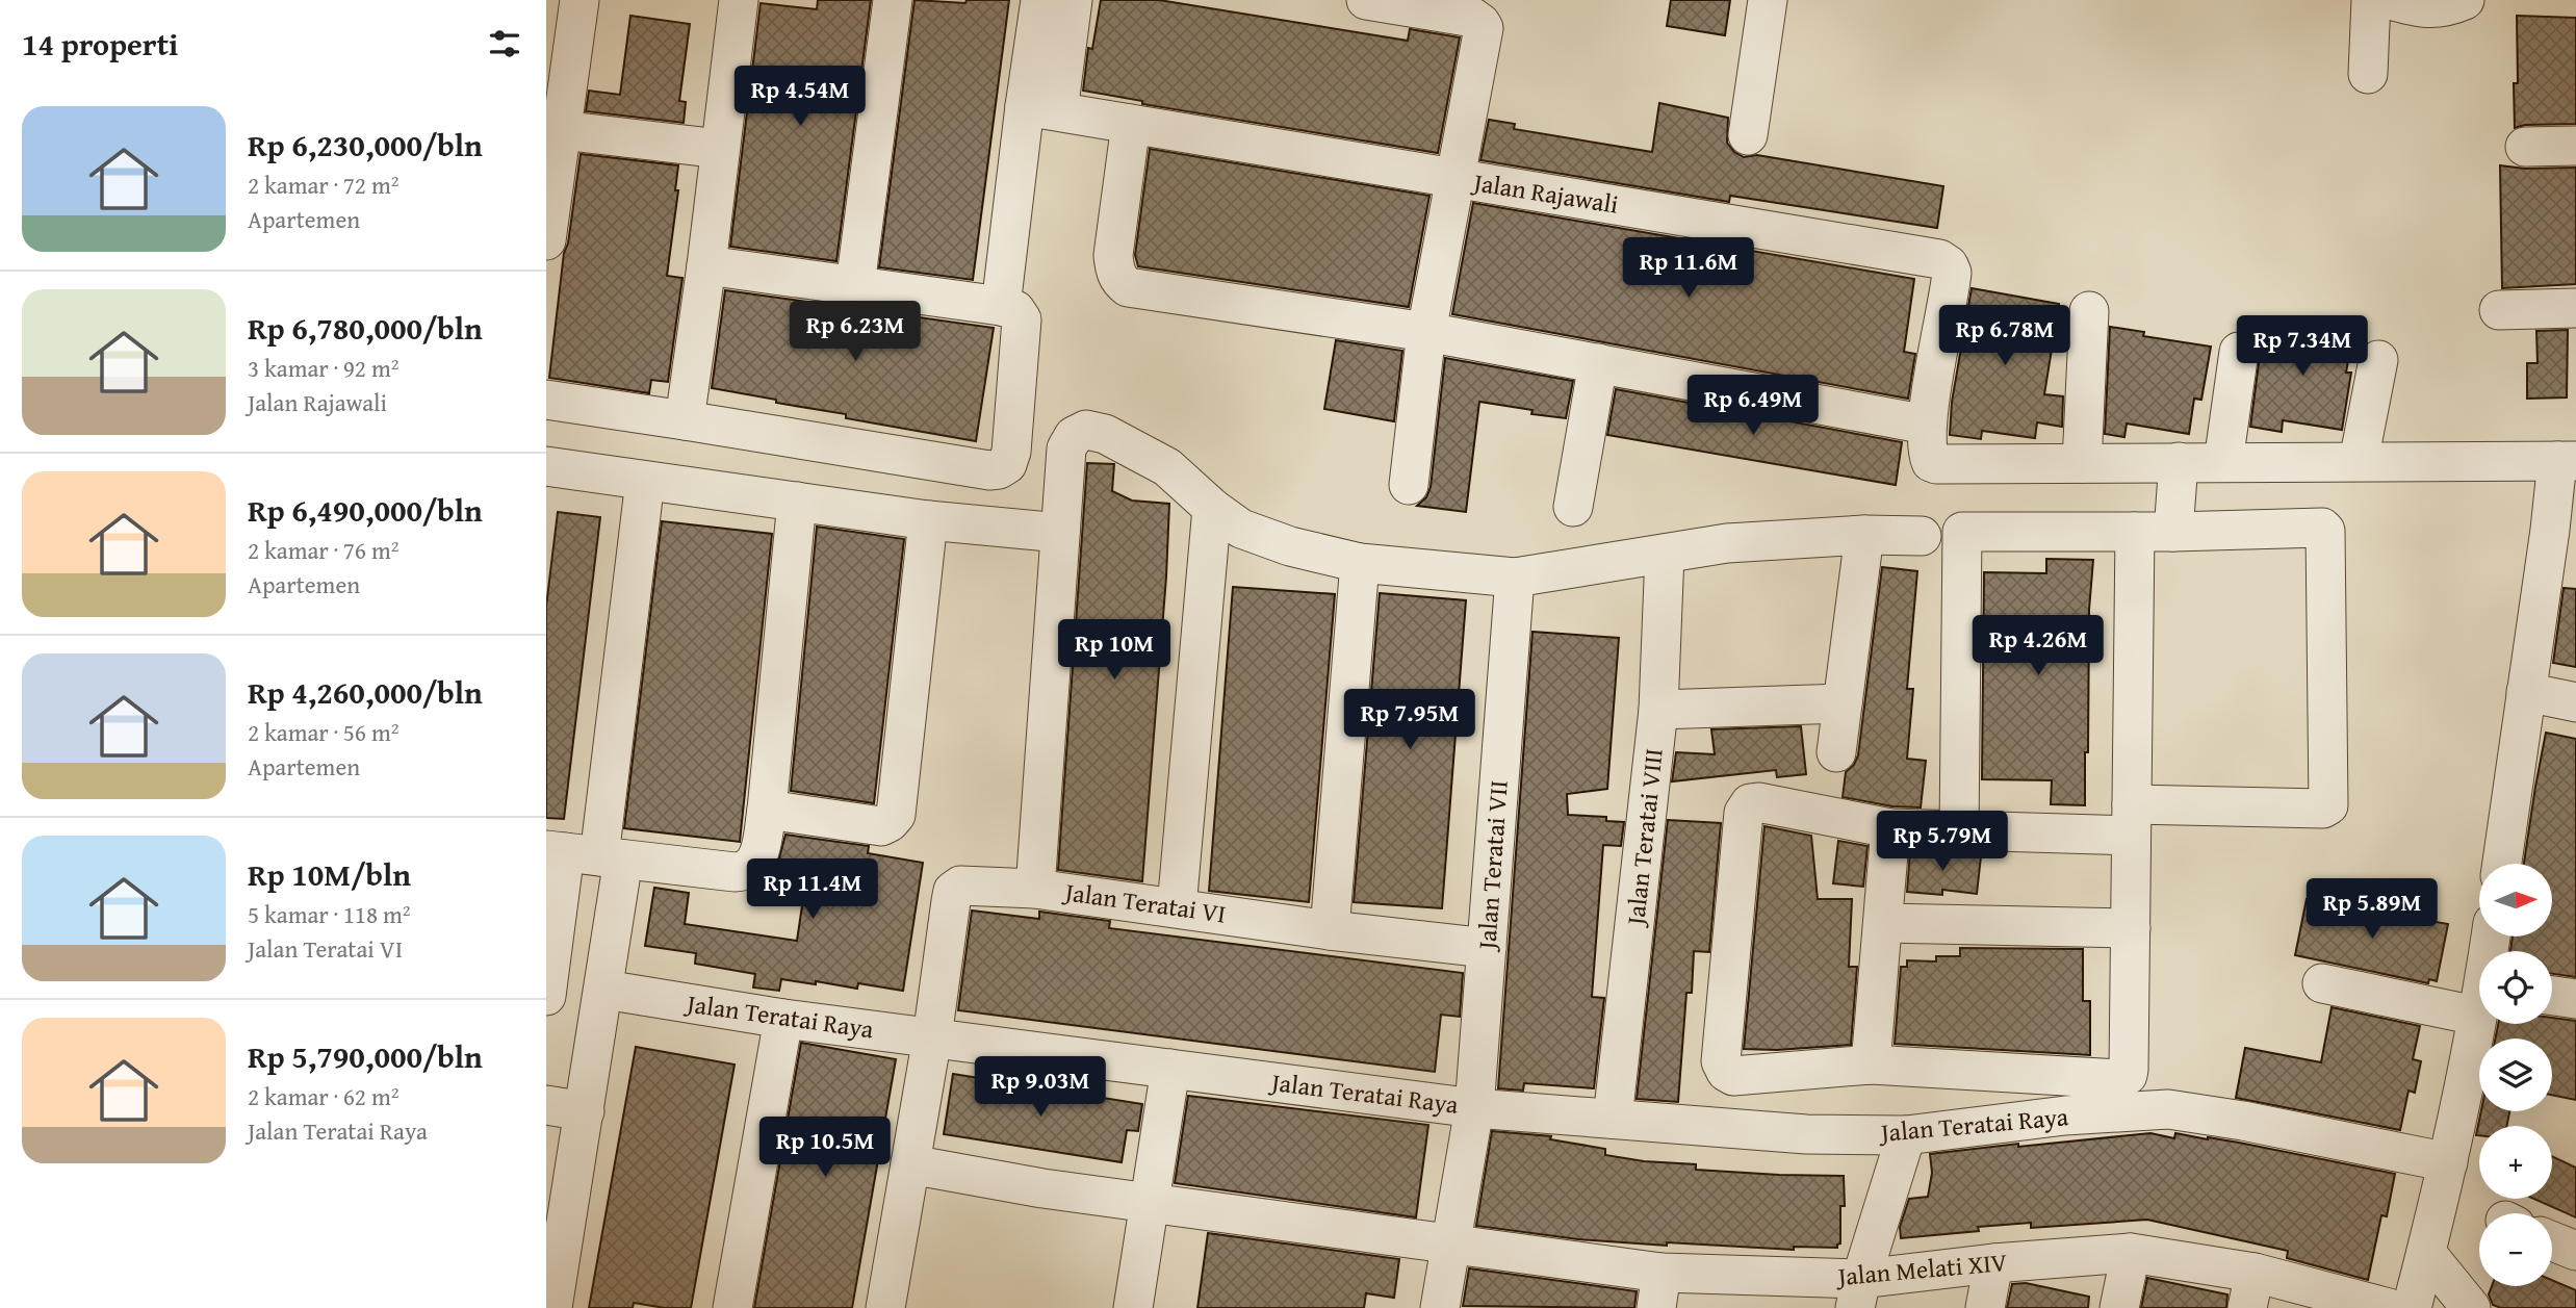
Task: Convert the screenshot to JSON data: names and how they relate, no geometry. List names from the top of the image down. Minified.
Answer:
{"streets":{"street":["Jalan Rajawali","Jalan Teratai VIII","Jalan Teratai VII","Jalan Teratai VI","Jalan Teratai Raya","Jalan Melati XIV"]},"crossings":[["Jalan Teratai VIII","Jalan Teratai Raya"],["Jalan Teratai VII","Jalan Teratai VI"],["Jalan Teratai VII","Jalan Teratai Raya"],["Jalan Teratai VII","Jalan Melati XIV"],["Jalan Teratai VI","Jalan Teratai Raya"]],"north":"right","page":{"heading":"14 properti","price":["Rp 4.54M","Rp 11.6M","Rp 6.23M","Rp 6.78M","Rp 7.34M","Rp 6.49M","Rp 4.26M","Rp 10M","Rp 7.95M","Rp 5.79M","Rp 11.4M","Rp 5.89M","Rp 9.03M","Rp 10.5M"],"list":[{"name":"Rp 6,230,000/bln","note":"2 kamar · 72 m² · Apartemen"},{"name":"Rp 6,780,000/bln","note":"3 kamar · 92 m² · Jalan Rajawali"},{"name":"Rp 6,490,000/bln","note":"2 kamar · 76 m² · Apartemen"},{"name":"Rp 4,260,000/bln","note":"2 kamar · 56 m² · Apartemen"},{"name":"Rp 10M/bln","note":"5 kamar · 118 m² · Jalan Teratai VI"},{"name":"Rp 5,790,000/bln","note":"2 kamar · 62 m² · Jalan Teratai Raya"}],"map_buttons":["+","−"]}}
